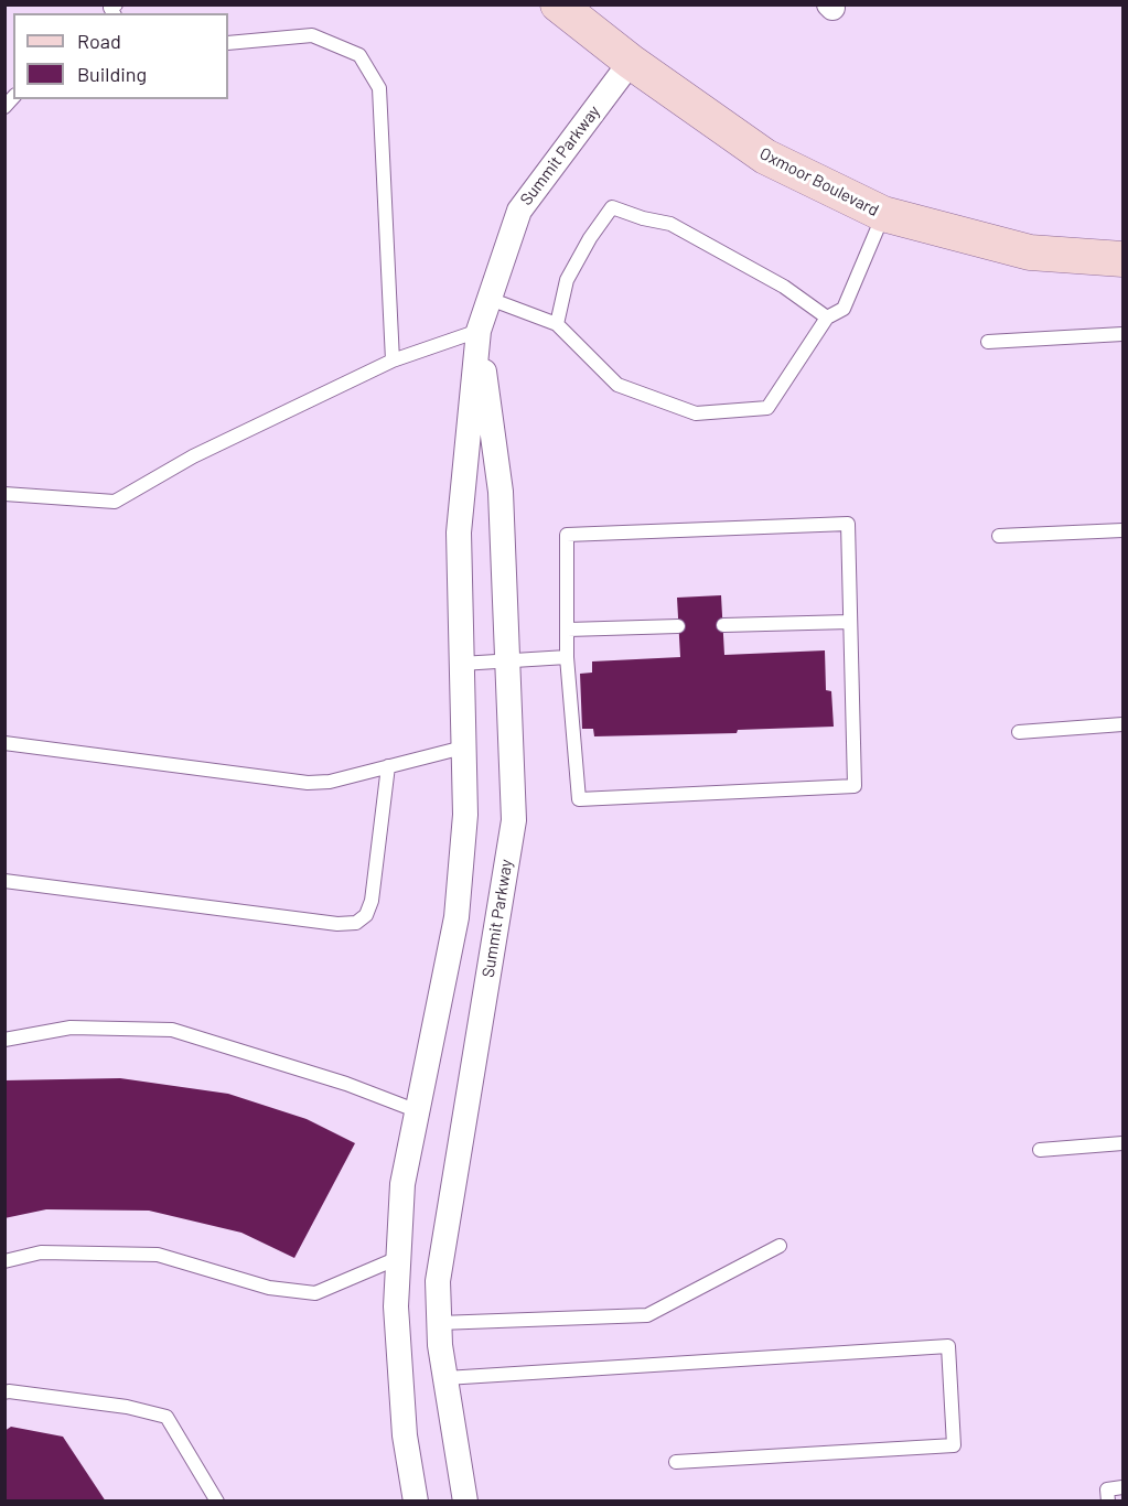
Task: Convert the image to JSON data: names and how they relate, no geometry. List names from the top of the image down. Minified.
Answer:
{"streets":{"main road":["Oxmoor Boulevard"],"street":["Summit Parkway"]},"crossings":[["Summit Parkway","Oxmoor Boulevard"]],"legend":["Road","Building"]}
